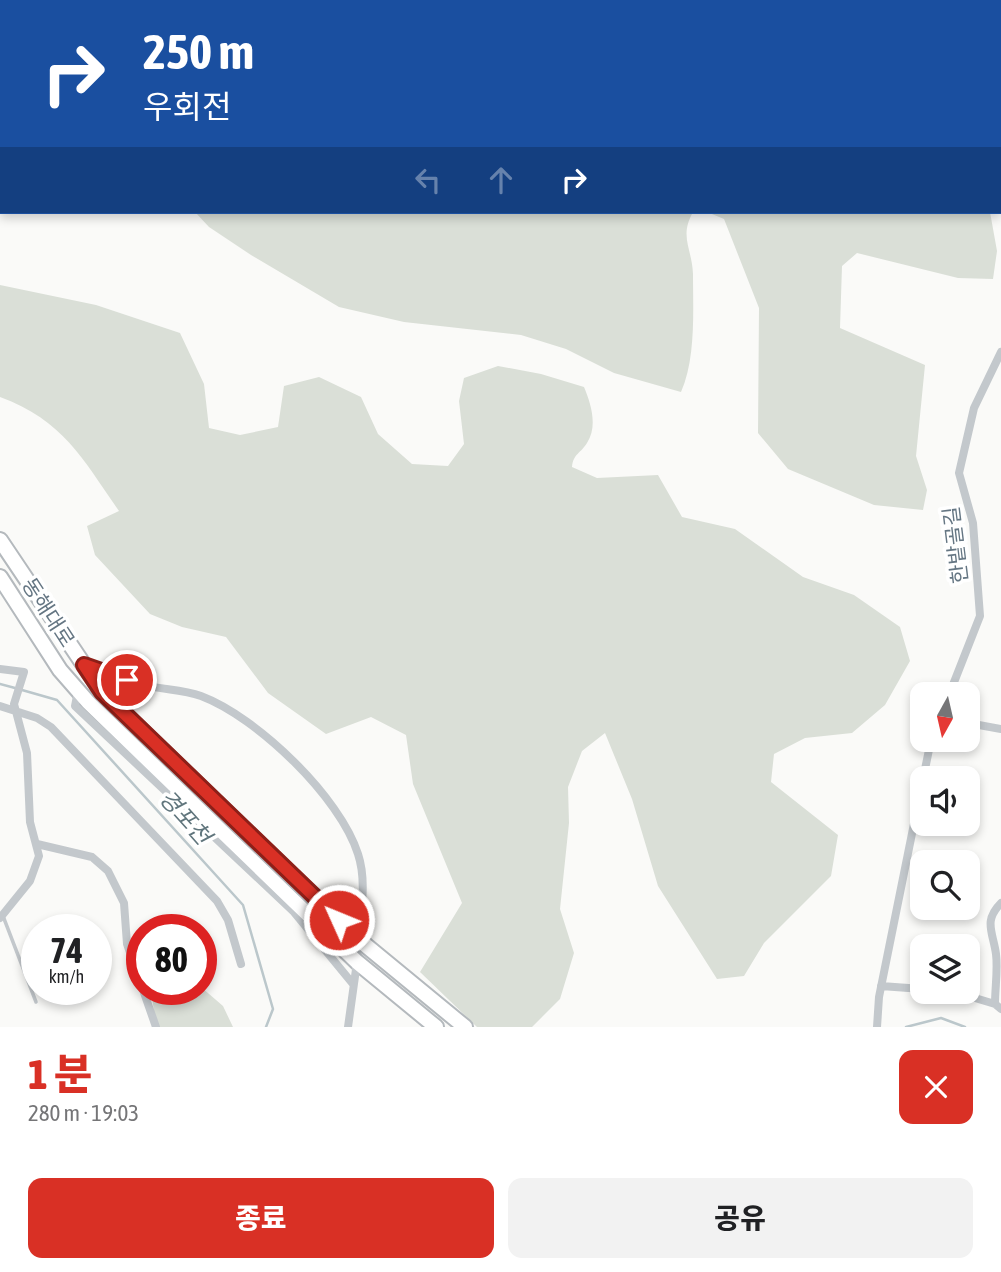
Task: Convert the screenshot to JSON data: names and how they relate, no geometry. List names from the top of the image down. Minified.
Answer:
{"streets":{"highway":["동해대로"],"street":["한밭골길"]},"water":["경포천"],"north":"bottom","page":{"turn":["250 m","우회전"],"speed":"74 km/h","limit":"80","heading":["1 분","280 m · 19:03"],"buttons":["종료","공유"]}}
